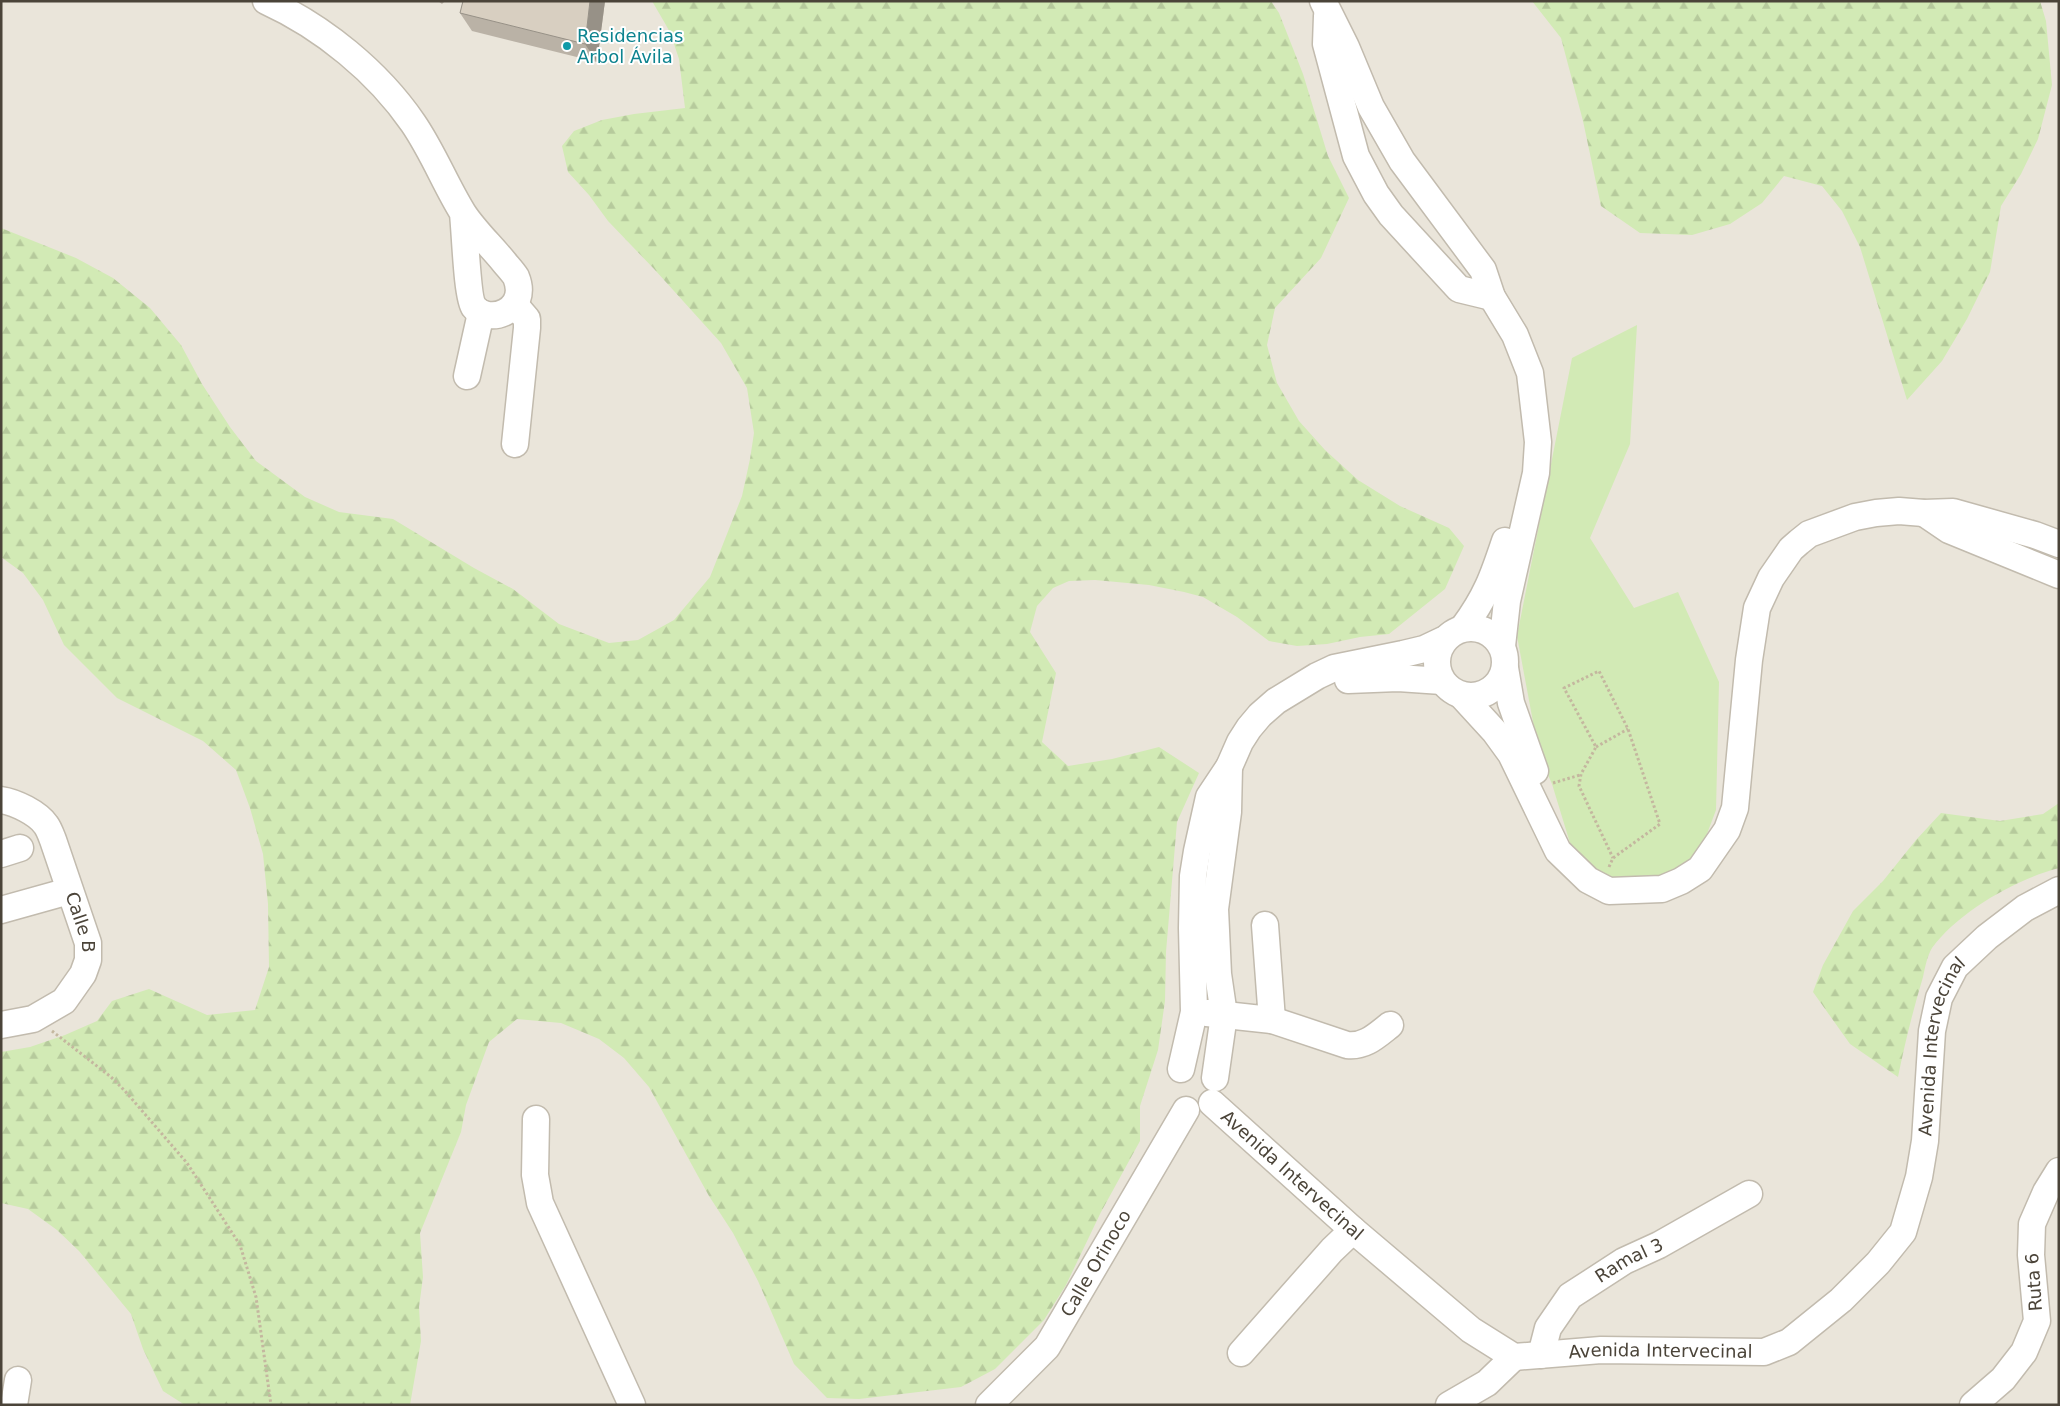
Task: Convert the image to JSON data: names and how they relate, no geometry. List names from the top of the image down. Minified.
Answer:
{"streets":{"street":["Calle B","Avenida Intervecinal","Ramal 3","Calle Orinoco","Ruta 6"]},"crossings":[["Avenida Intervecinal","Ramal 3"],["Avenida Intervecinal","Calle Orinoco"]],"places":["Residencias Arbol Ávila"]}
